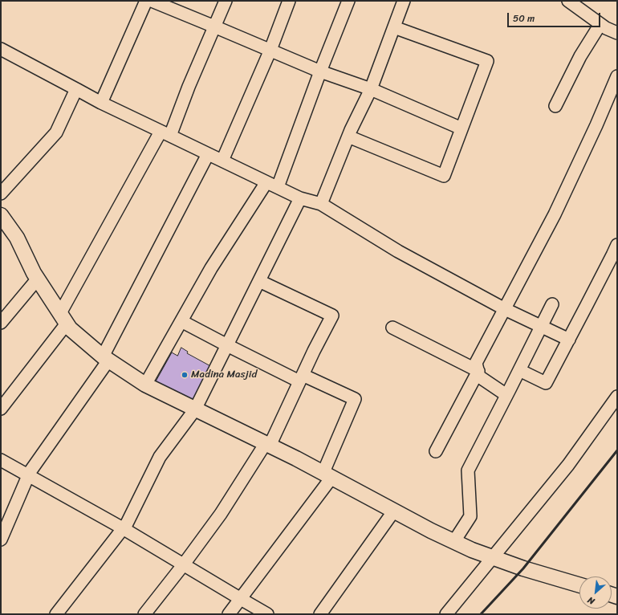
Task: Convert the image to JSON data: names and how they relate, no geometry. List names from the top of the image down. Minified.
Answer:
{"places":["Madina Masjid"],"scale_bar":"50 m","north":"bottom left"}
